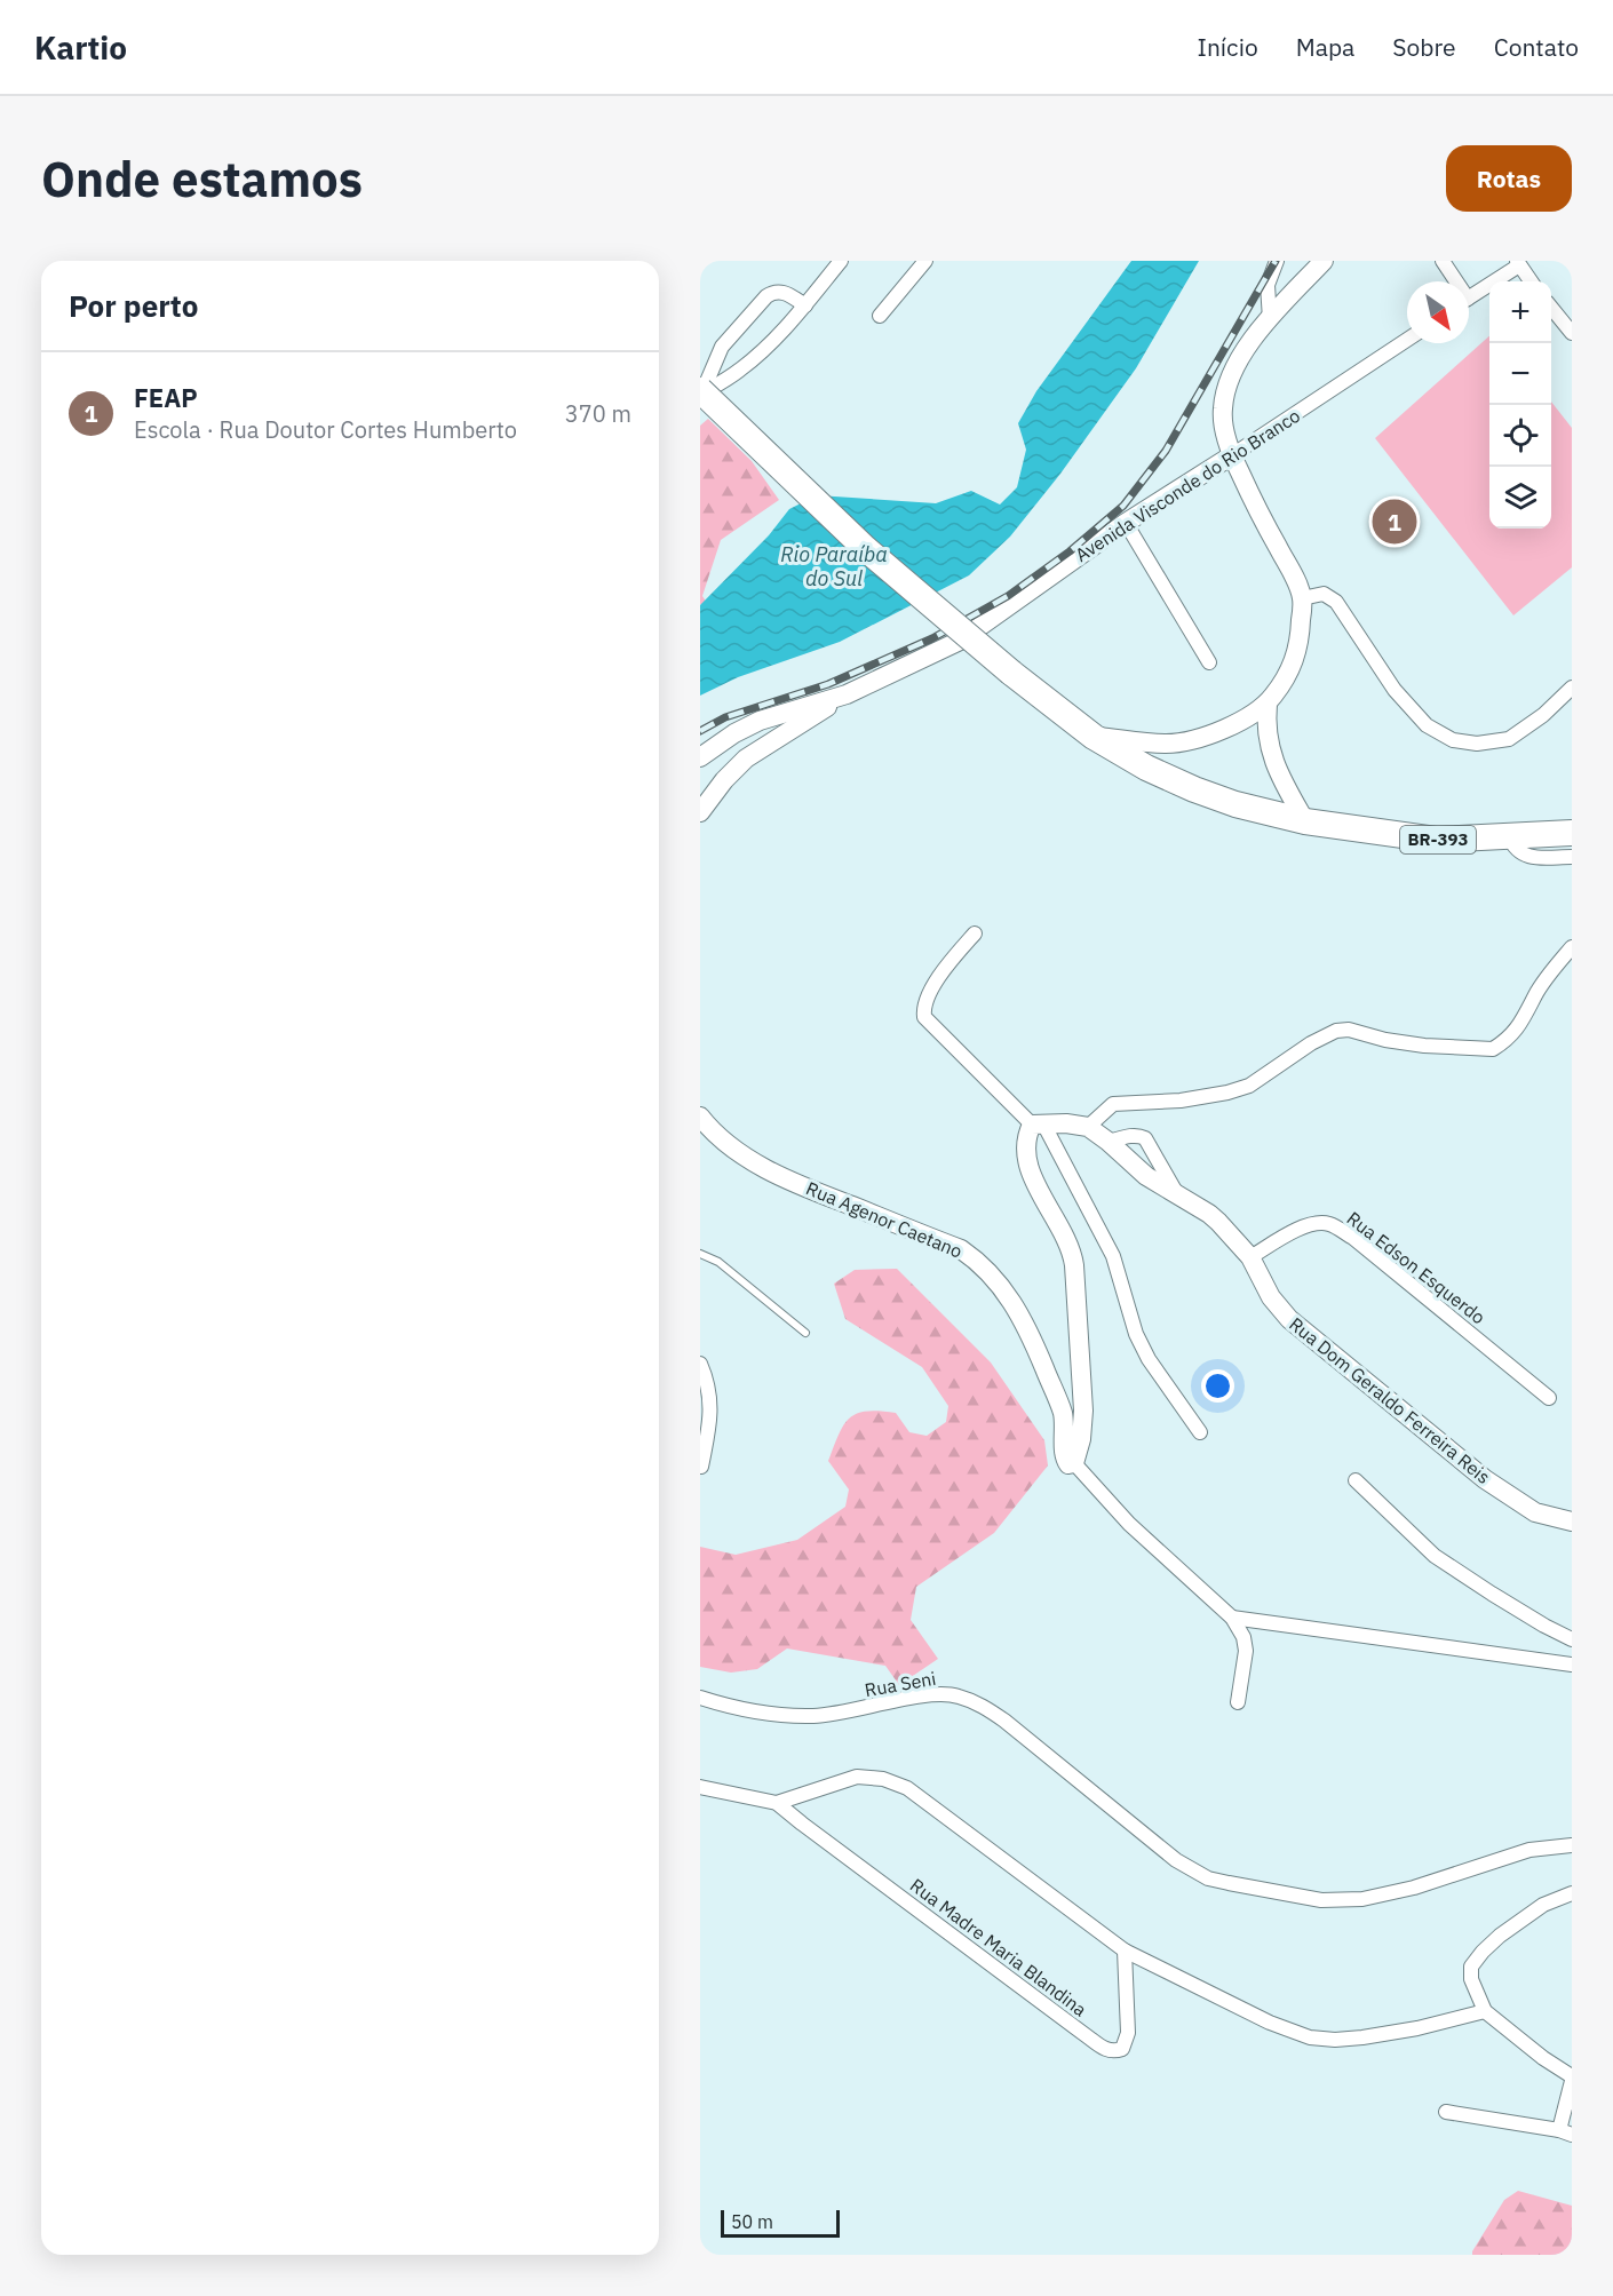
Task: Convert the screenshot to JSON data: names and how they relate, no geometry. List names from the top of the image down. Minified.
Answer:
{"streets":{"highway":["BR-393"],"street":["Avenida Visconde do Rio Branco","Rua Agenor Caetano","Rua Edson Esquerdo","Rua Dom Geraldo Ferreira Reis","Rua Seni","Rua Madre Maria Blandina"]},"crossings":[["Rua Edson Esquerdo","Rua Dom Geraldo Ferreira Reis"]],"water":["Rio Paraíba do Sul"],"scale_bar":"50 m","north":"bottom right","page":{"header":"Kartio","nav":["Início","Mapa","Sobre","Contato"],"buttons":"Rotas","title":"Onde estamos","heading":"Por perto","map_buttons":["+","−"],"list":[{"mark":"1","name":"FEAP","note":"Escola · Rua Doutor Cortes Humberto","value":"370 m"}],"pins":"1","scale":"50 m"}}
